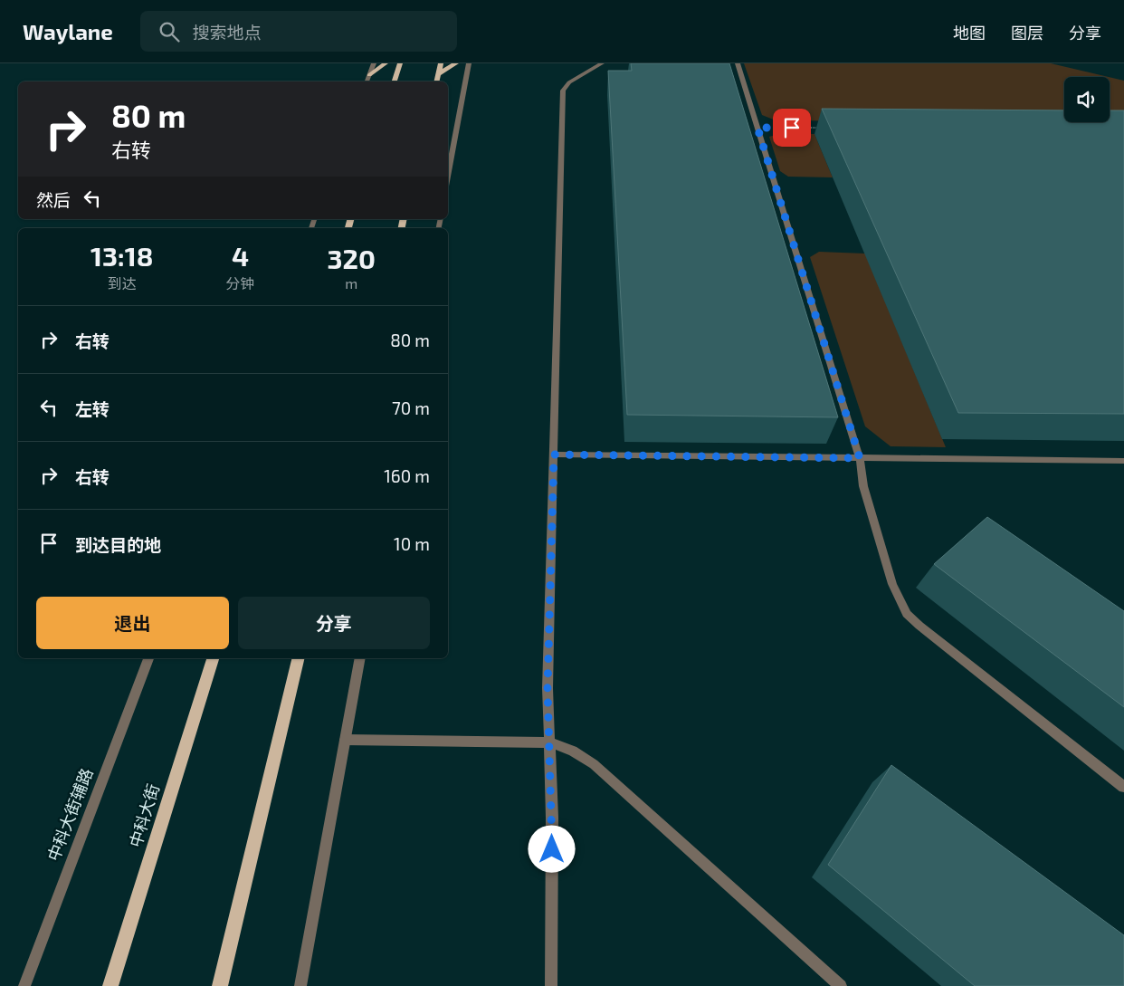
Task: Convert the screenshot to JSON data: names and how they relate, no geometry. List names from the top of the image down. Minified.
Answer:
{"streets":{"main road":["中科大街"],"street":["中科大街辅路"]},"page":{"header":"Waylane","search":"搜索地点","nav":["地图","图层","分享"],"turn":["80 m","右转"],"then":"然后","eta":["13:18","到达","4","分钟","320","m"],"list":[{"name":"右转","value":"80 m"},{"name":"左转","value":"70 m"},{"name":"右转","value":"160 m"},{"name":"到达目的地","value":"10 m"}],"buttons":["退出","分享"]}}
